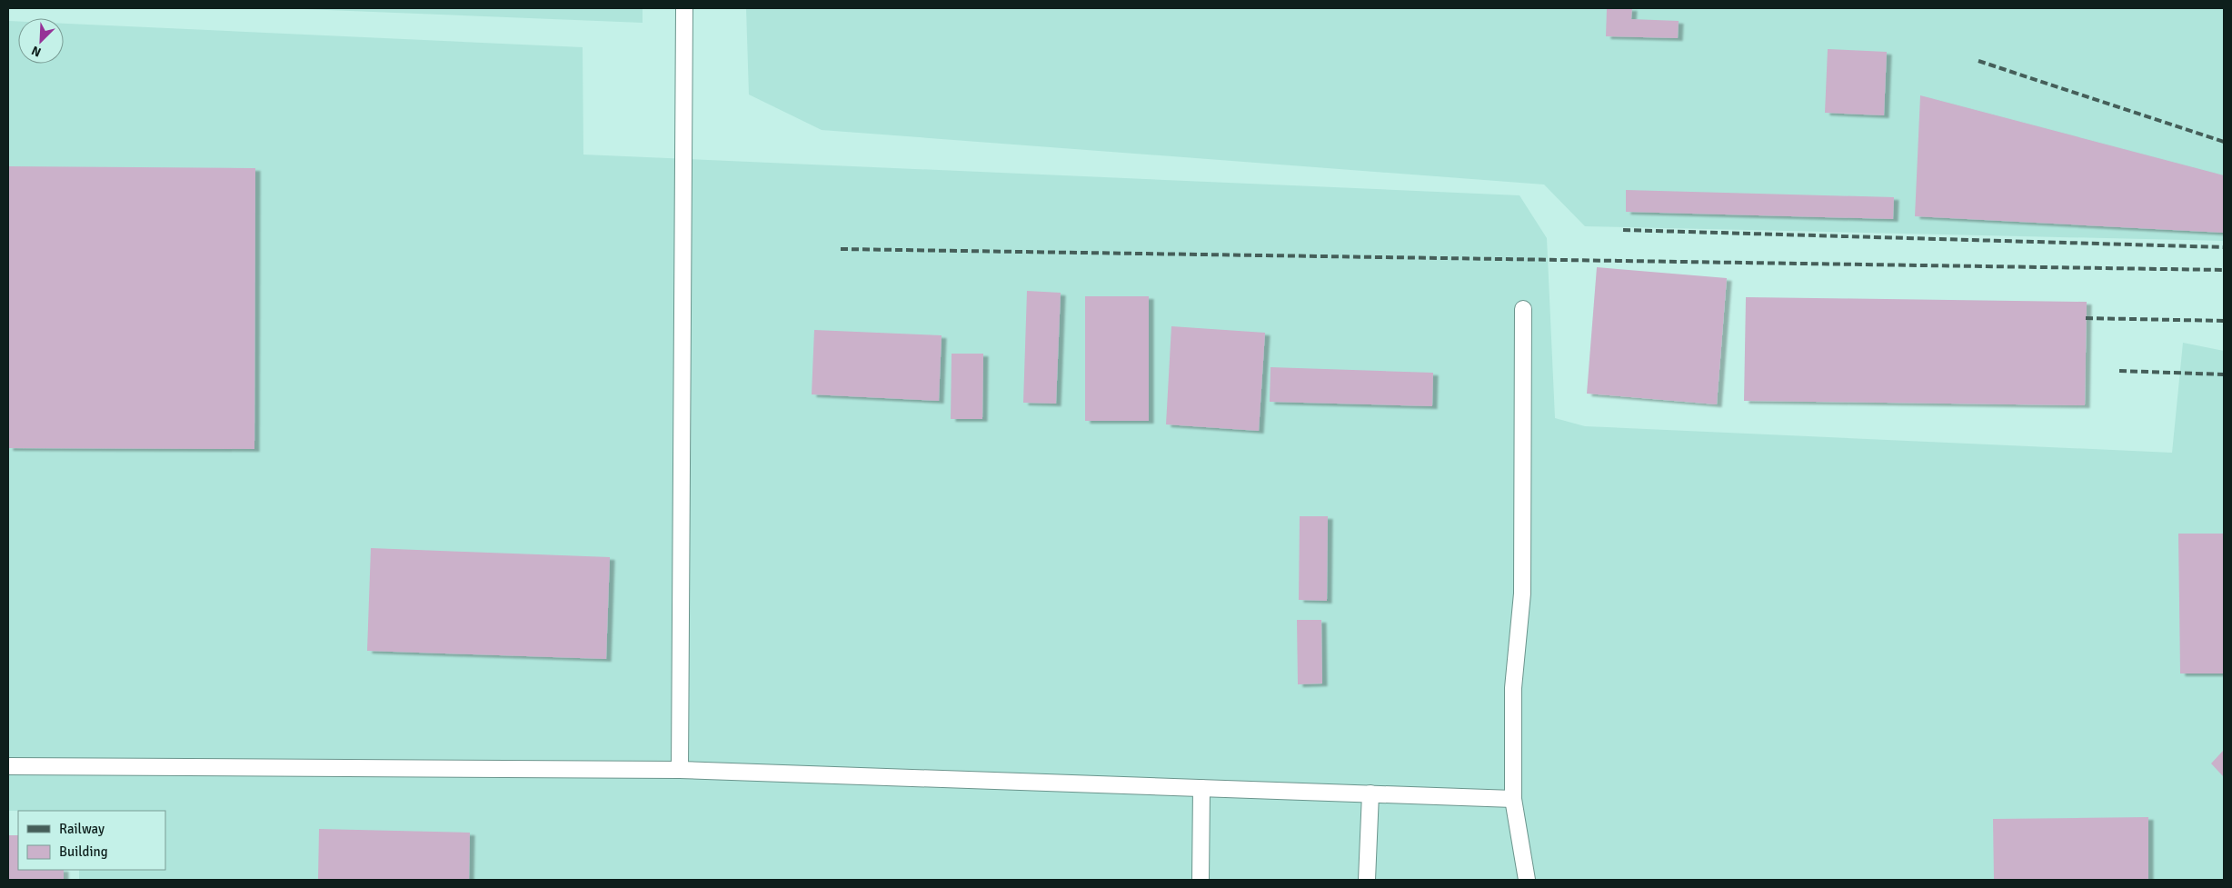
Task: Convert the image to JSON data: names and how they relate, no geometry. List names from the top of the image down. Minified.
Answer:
{"legend":["Railway","Building"],"north":"bottom left"}
